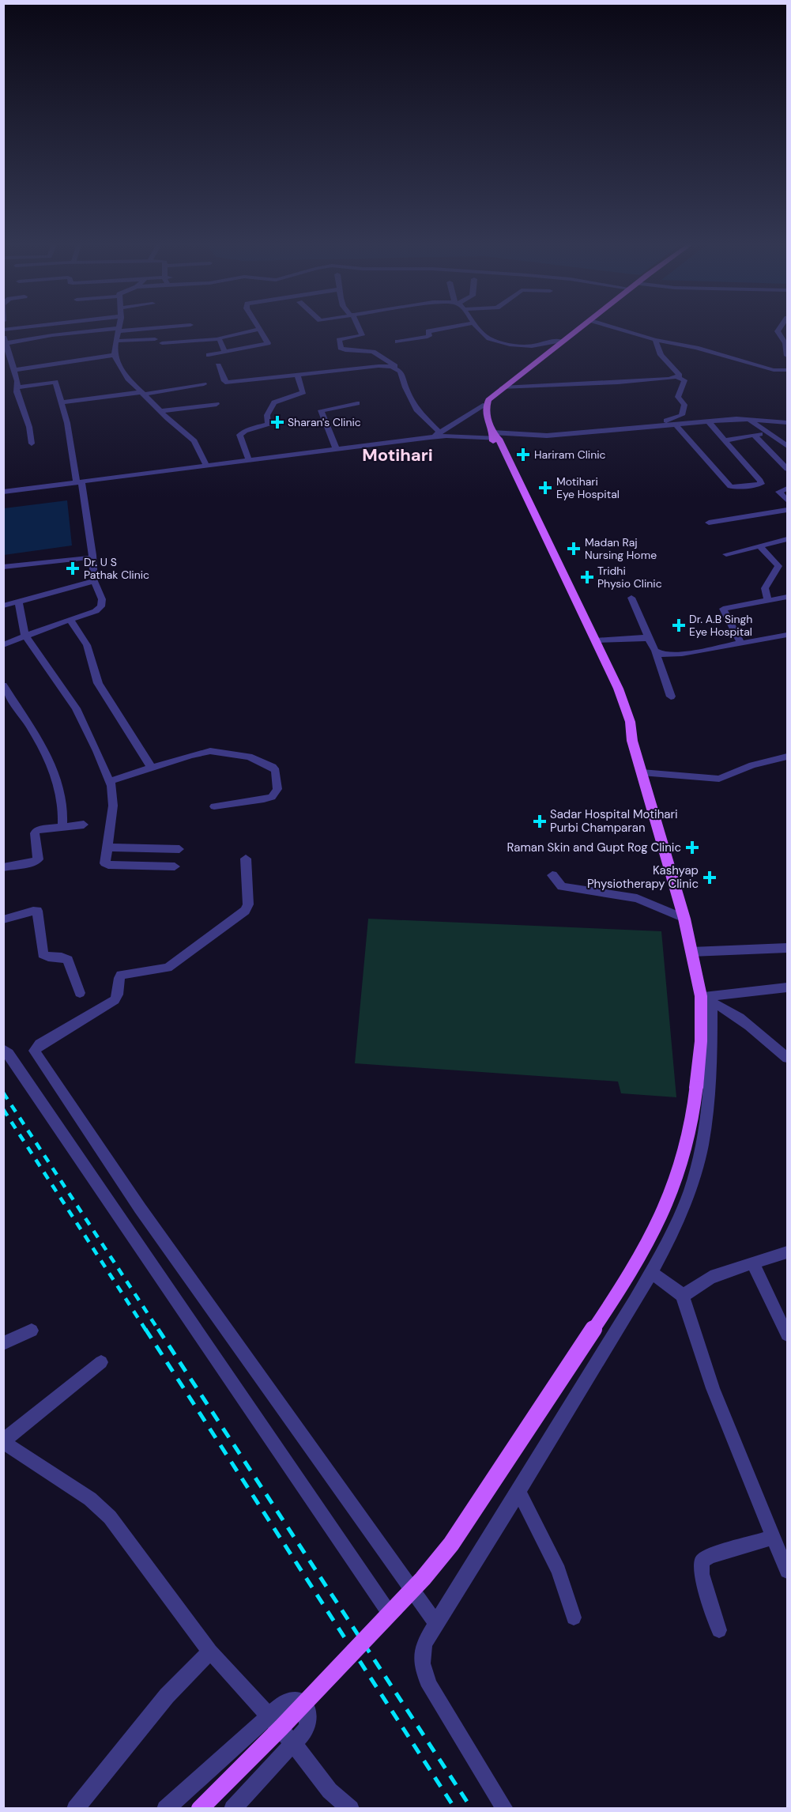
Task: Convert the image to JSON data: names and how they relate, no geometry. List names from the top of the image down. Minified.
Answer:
{"districts":["Motihari"],"places":{"health":["Sharan's Clinic","Hariram Clinic","Motihari Eye Hospital","Madan Raj Nursing Home","Dr. U S Pathak Clinic","Tridhi Physio Clinic","Dr. A.B Singh Eye Hospital","Sadar Hospital Motihari Purbi Champaran","Raman Skin and Gupt Rog Clinic","Kashyap Physiotherapy Clinic"]}}
